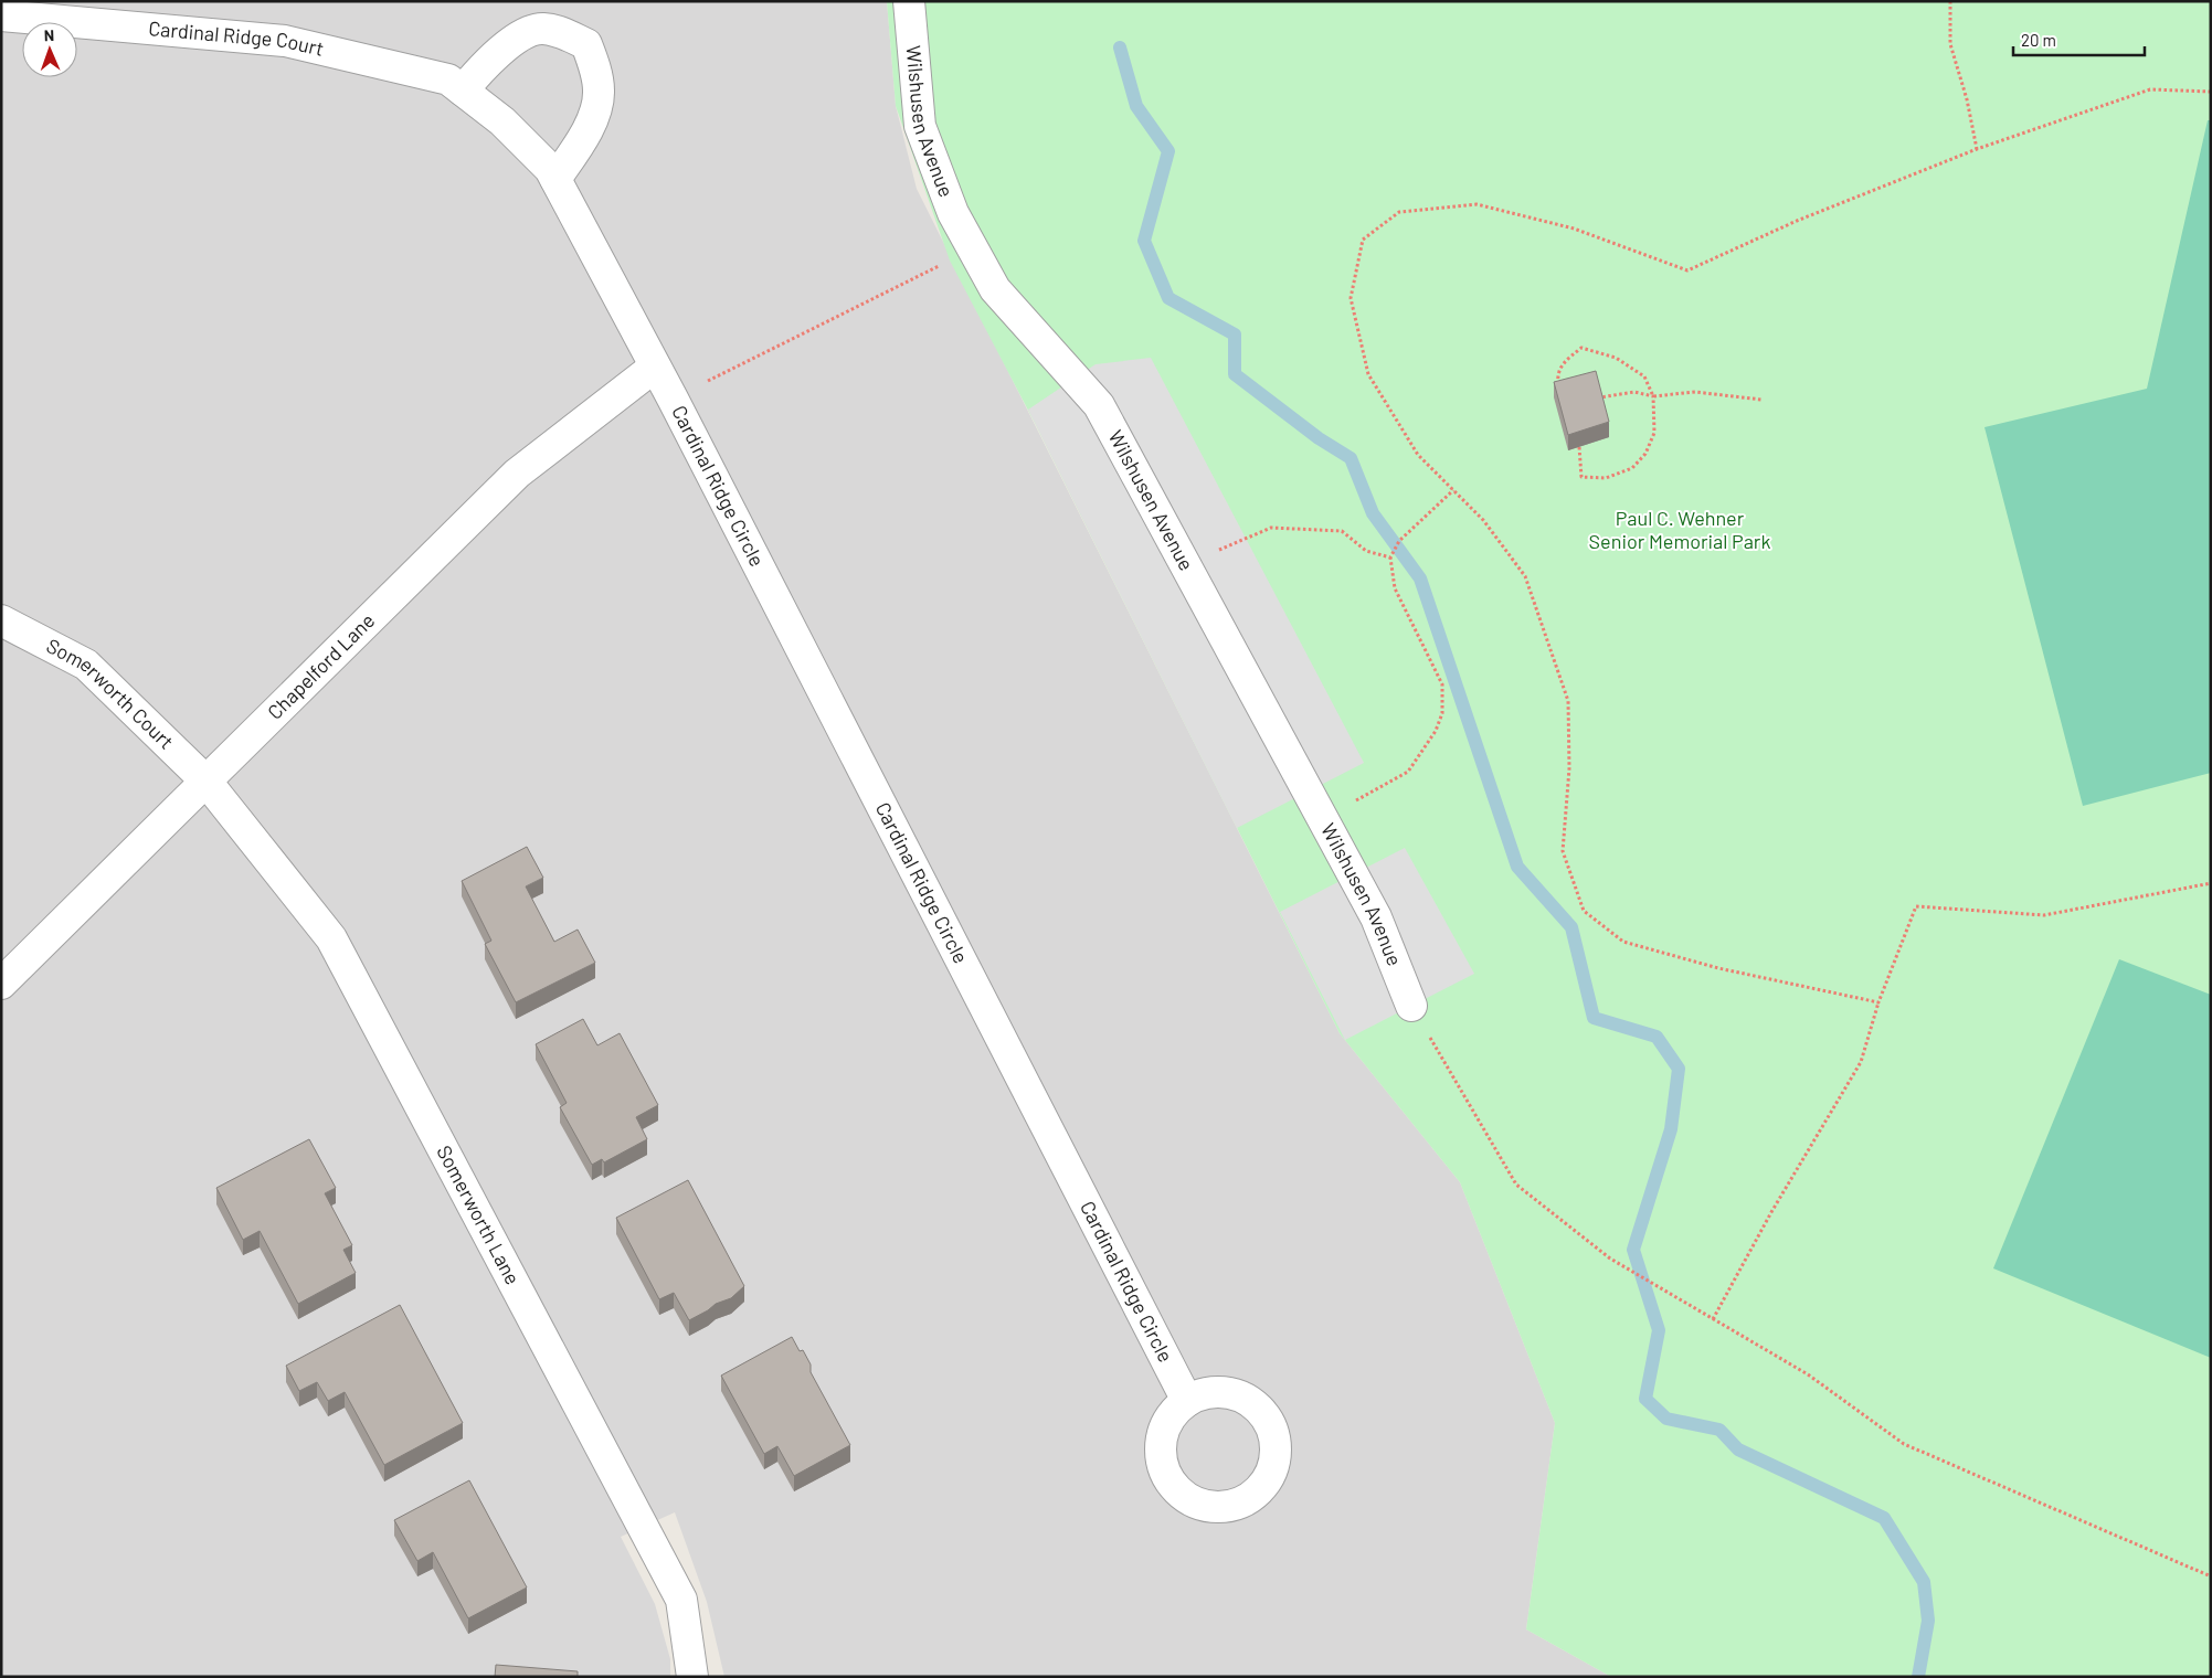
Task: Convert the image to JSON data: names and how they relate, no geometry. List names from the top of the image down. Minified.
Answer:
{"streets":{"street":["Cardinal Ridge Court","Wilshusen Avenue","Cardinal Ridge Circle","Chapelford Lane","Somerworth Court","Somerworth Lane"]},"crossings":[["Cardinal Ridge Court","Cardinal Ridge Circle"],["Cardinal Ridge Court","Chapelford Lane"],["Cardinal Ridge Circle","Chapelford Lane"],["Chapelford Lane","Somerworth Court"],["Chapelford Lane","Somerworth Lane"],["Somerworth Court","Somerworth Lane"]],"parks":["Paul C. Wehner Senior Memorial Park"],"scale_bar":"20 m","north":"top"}
